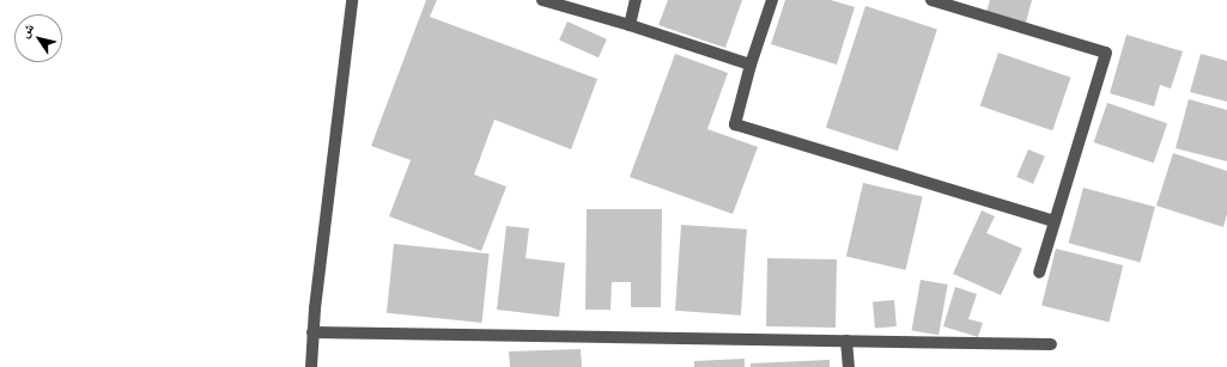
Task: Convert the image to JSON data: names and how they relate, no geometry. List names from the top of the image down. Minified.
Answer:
{"north":"top left"}
